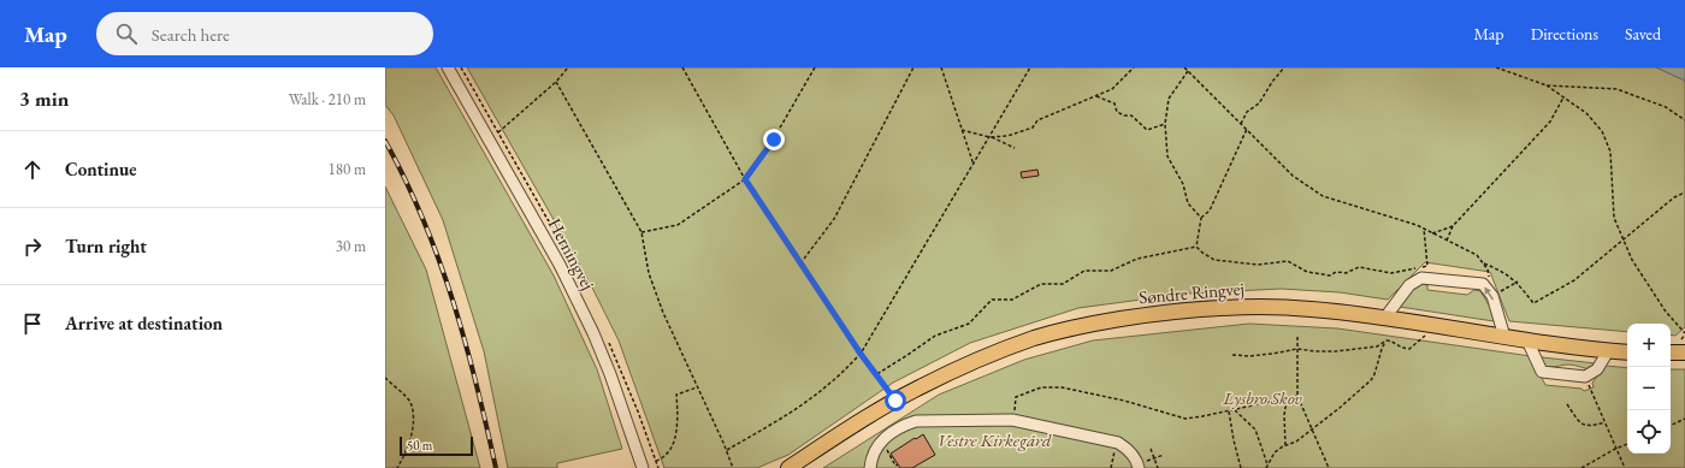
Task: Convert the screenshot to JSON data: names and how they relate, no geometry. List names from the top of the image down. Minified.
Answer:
{"streets":{"main road":["Søndre Ringvej"],"street":["Herningvej"]},"parks":["Lysbro Skov","Vestre Kirkegård"],"scale_bar":"50 m","page":{"header":"Map","search":"Search here","nav":["Map","Directions","Saved"],"heading":["3 min","Walk · 210 m"],"list":[["Continue","180 m"],["Turn right","30 m"],"Arrive at destination"],"map_buttons":["+","−"],"scale":"50 m"}}
